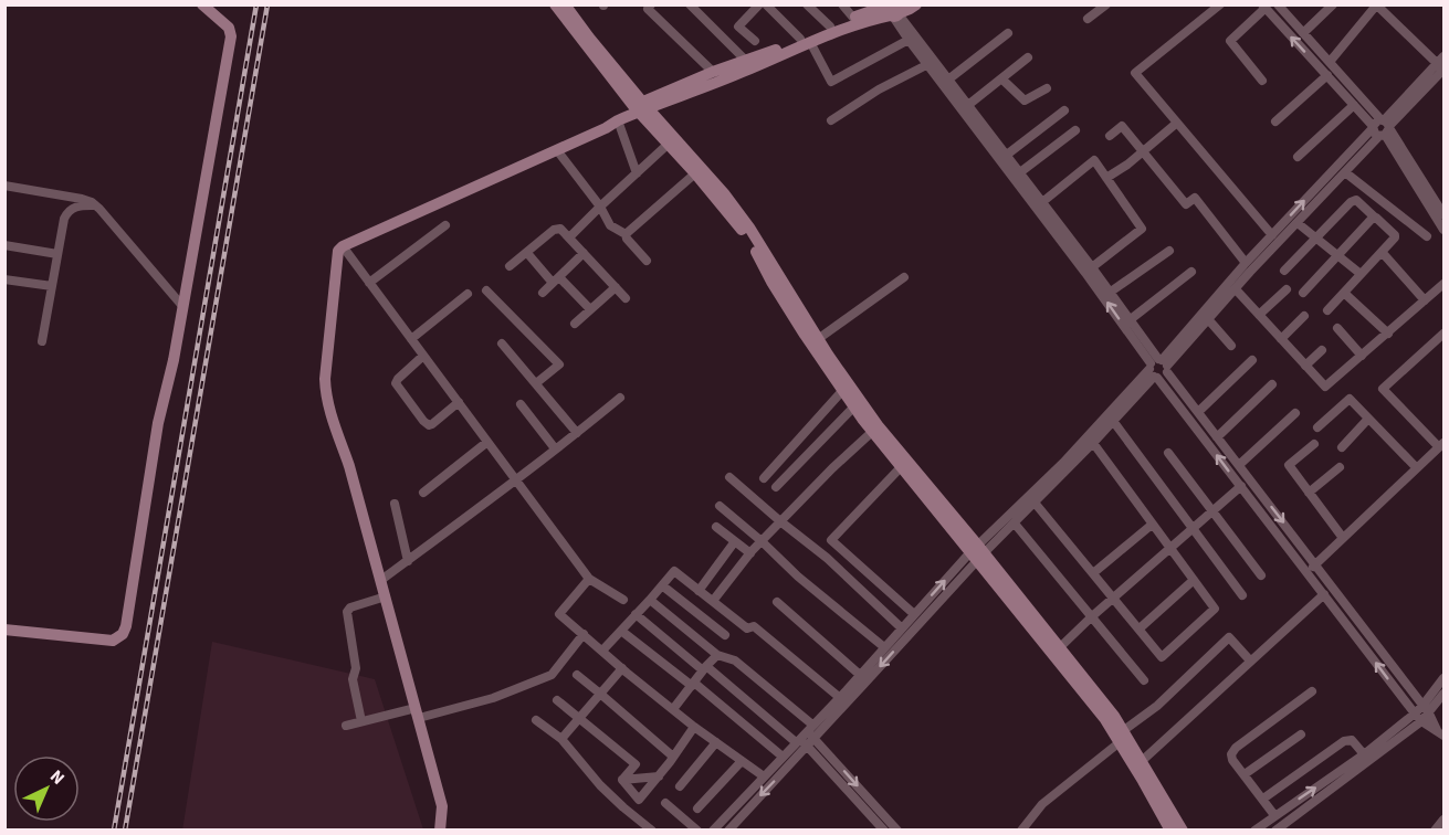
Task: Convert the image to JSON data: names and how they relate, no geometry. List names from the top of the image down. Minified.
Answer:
{"north":"top right"}
